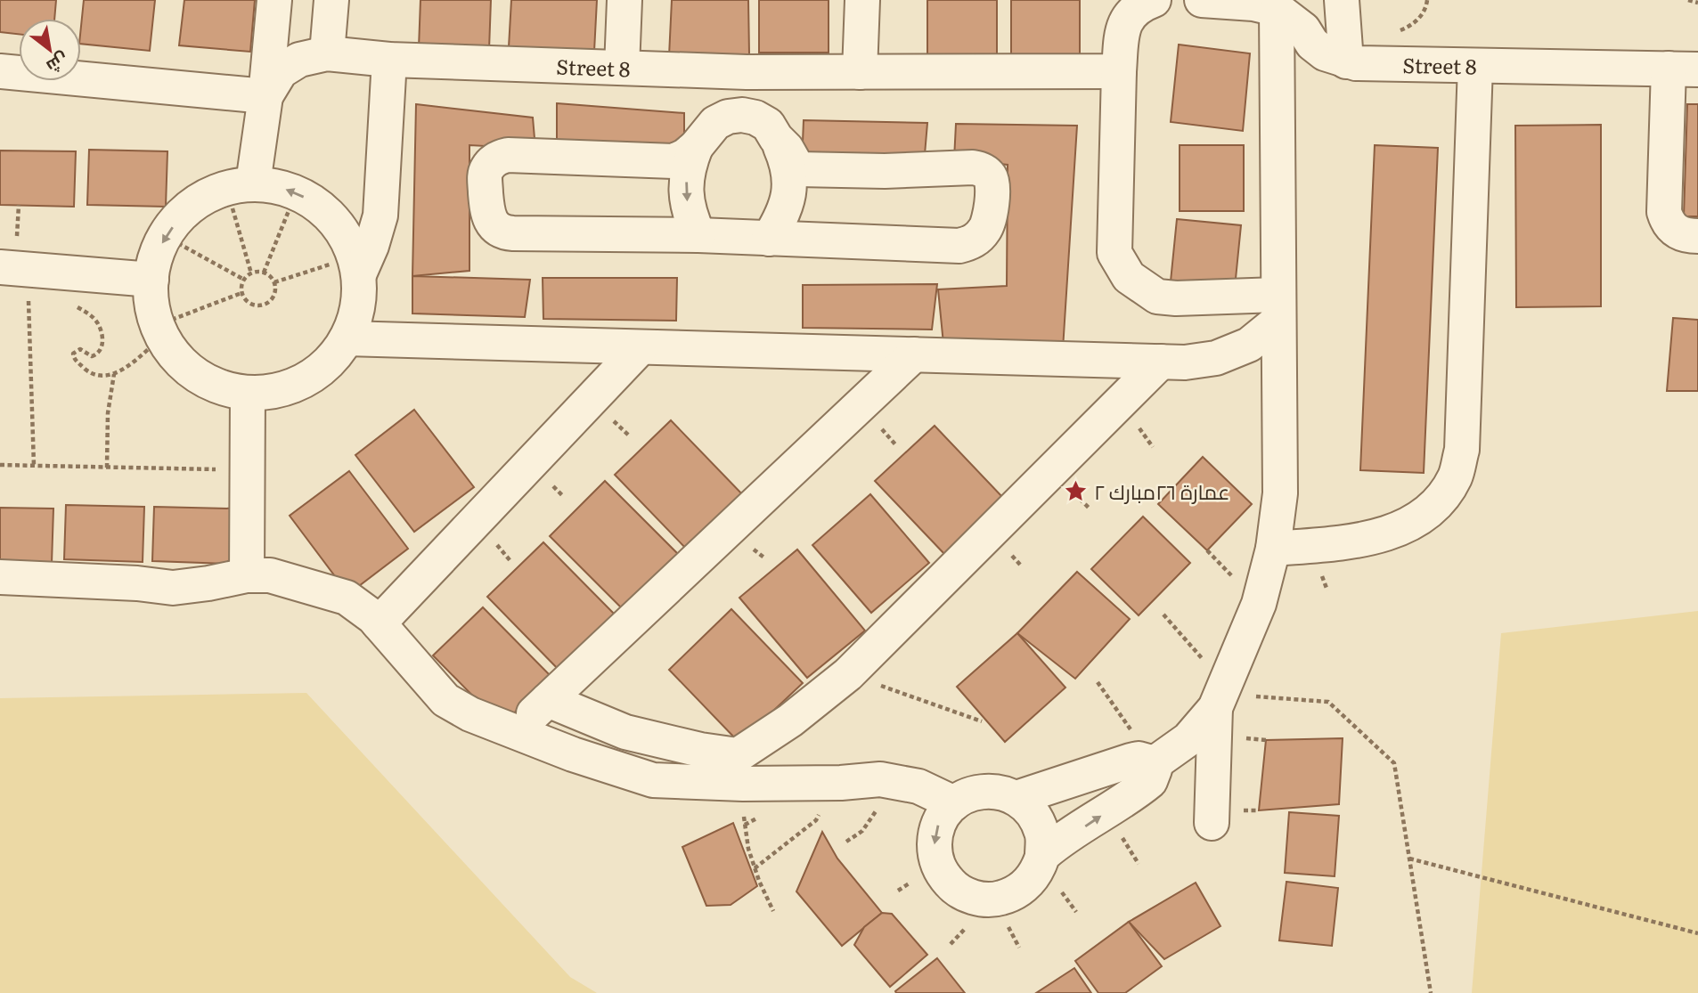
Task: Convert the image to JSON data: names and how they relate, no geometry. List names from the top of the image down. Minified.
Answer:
{"streets":{"street":["Street 8"]},"places":{"place":["عمارة ٢٦مبارك ٢"]},"north":"bottom right"}
